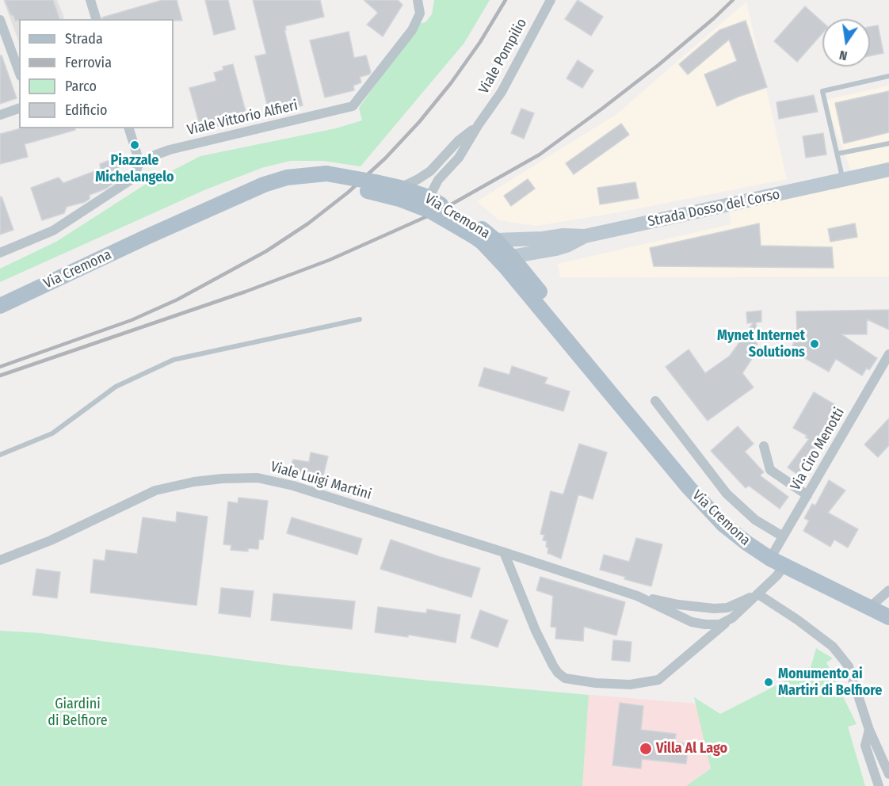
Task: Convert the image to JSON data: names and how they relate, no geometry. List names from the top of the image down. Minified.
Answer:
{"streets":{"main road":["Strada Dosso del Corso","Via Cremona"],"street":["Viale Pompilio","Viale Vittorio Alfieri","Via Ciro Menotti","Viale Luigi Martini"]},"crossings":[["Viale Pompilio","Via Cremona"],["Strada Dosso del Corso","Via Cremona"],["Via Cremona","Via Ciro Menotti"],["Via Cremona","Viale Luigi Martini"]],"parks":["Giardini di Belfiore"],"places":["Piazzale Michelangelo","Mynet Internet Solutions","Monumento ai Martiri di Belfiore","Villa Al Lago"],"legend":["Strada","Ferrovia","Parco","Edificio"],"north":"bottom"}
